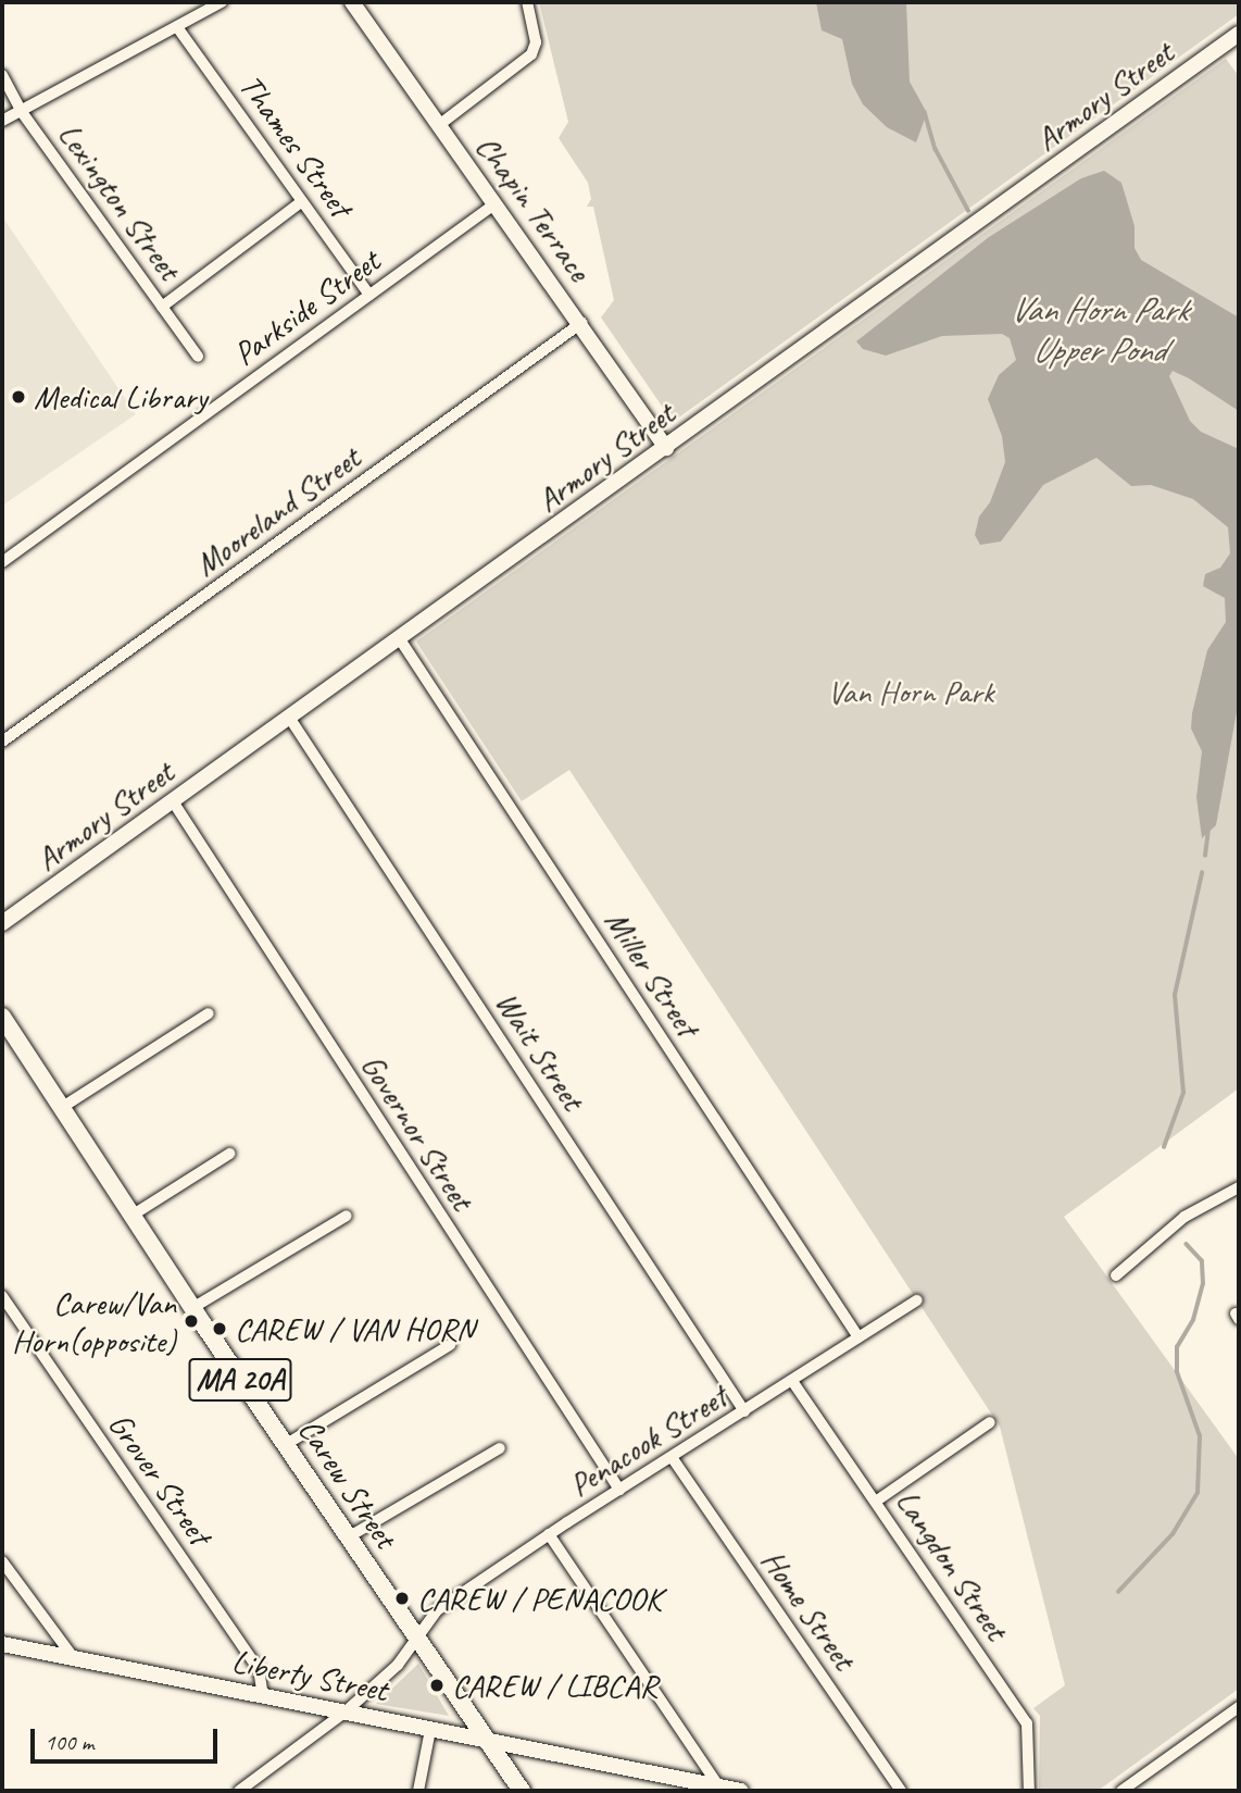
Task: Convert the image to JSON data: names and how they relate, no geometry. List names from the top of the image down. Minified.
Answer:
{"streets":{"main road":["Armory Street","Chapin Terrace","MA 20A","Carew Street","Liberty Street"],"street":["Thames Street","Lexington Street","Parkside Street","Mooreland Street","Miller Street","Wait Street","Governor Street","Penacook Street","Grover Street","Langdon Street","Home Street"]},"crossings":[["Armory Street","Chapin Terrace"],["Armory Street","Miller Street"],["Armory Street","Wait Street"],["Armory Street","Governor Street"],["Thames Street","Parkside Street"],["Chapin Terrace","Parkside Street"],["Chapin Terrace","Mooreland Street"],["Miller Street","Penacook Street"],["Wait Street","Penacook Street"],["Governor Street","Penacook Street"],["Penacook Street","Carew Street"],["Penacook Street","Langdon Street"],["Penacook Street","Home Street"],["Penacook Street","Liberty Street"],["Grover Street","Liberty Street"],["Carew Street","Liberty Street"]],"water":["Van Horn Park Upper Pond"],"parks":["Van Horn Park"],"places":["Medical Library","Carew/Van Horn(opposite)","CAREW / VAN HORN","CAREW / PENACOOK","CAREW / LIBCAR"],"scale_bar":"100 m"}
